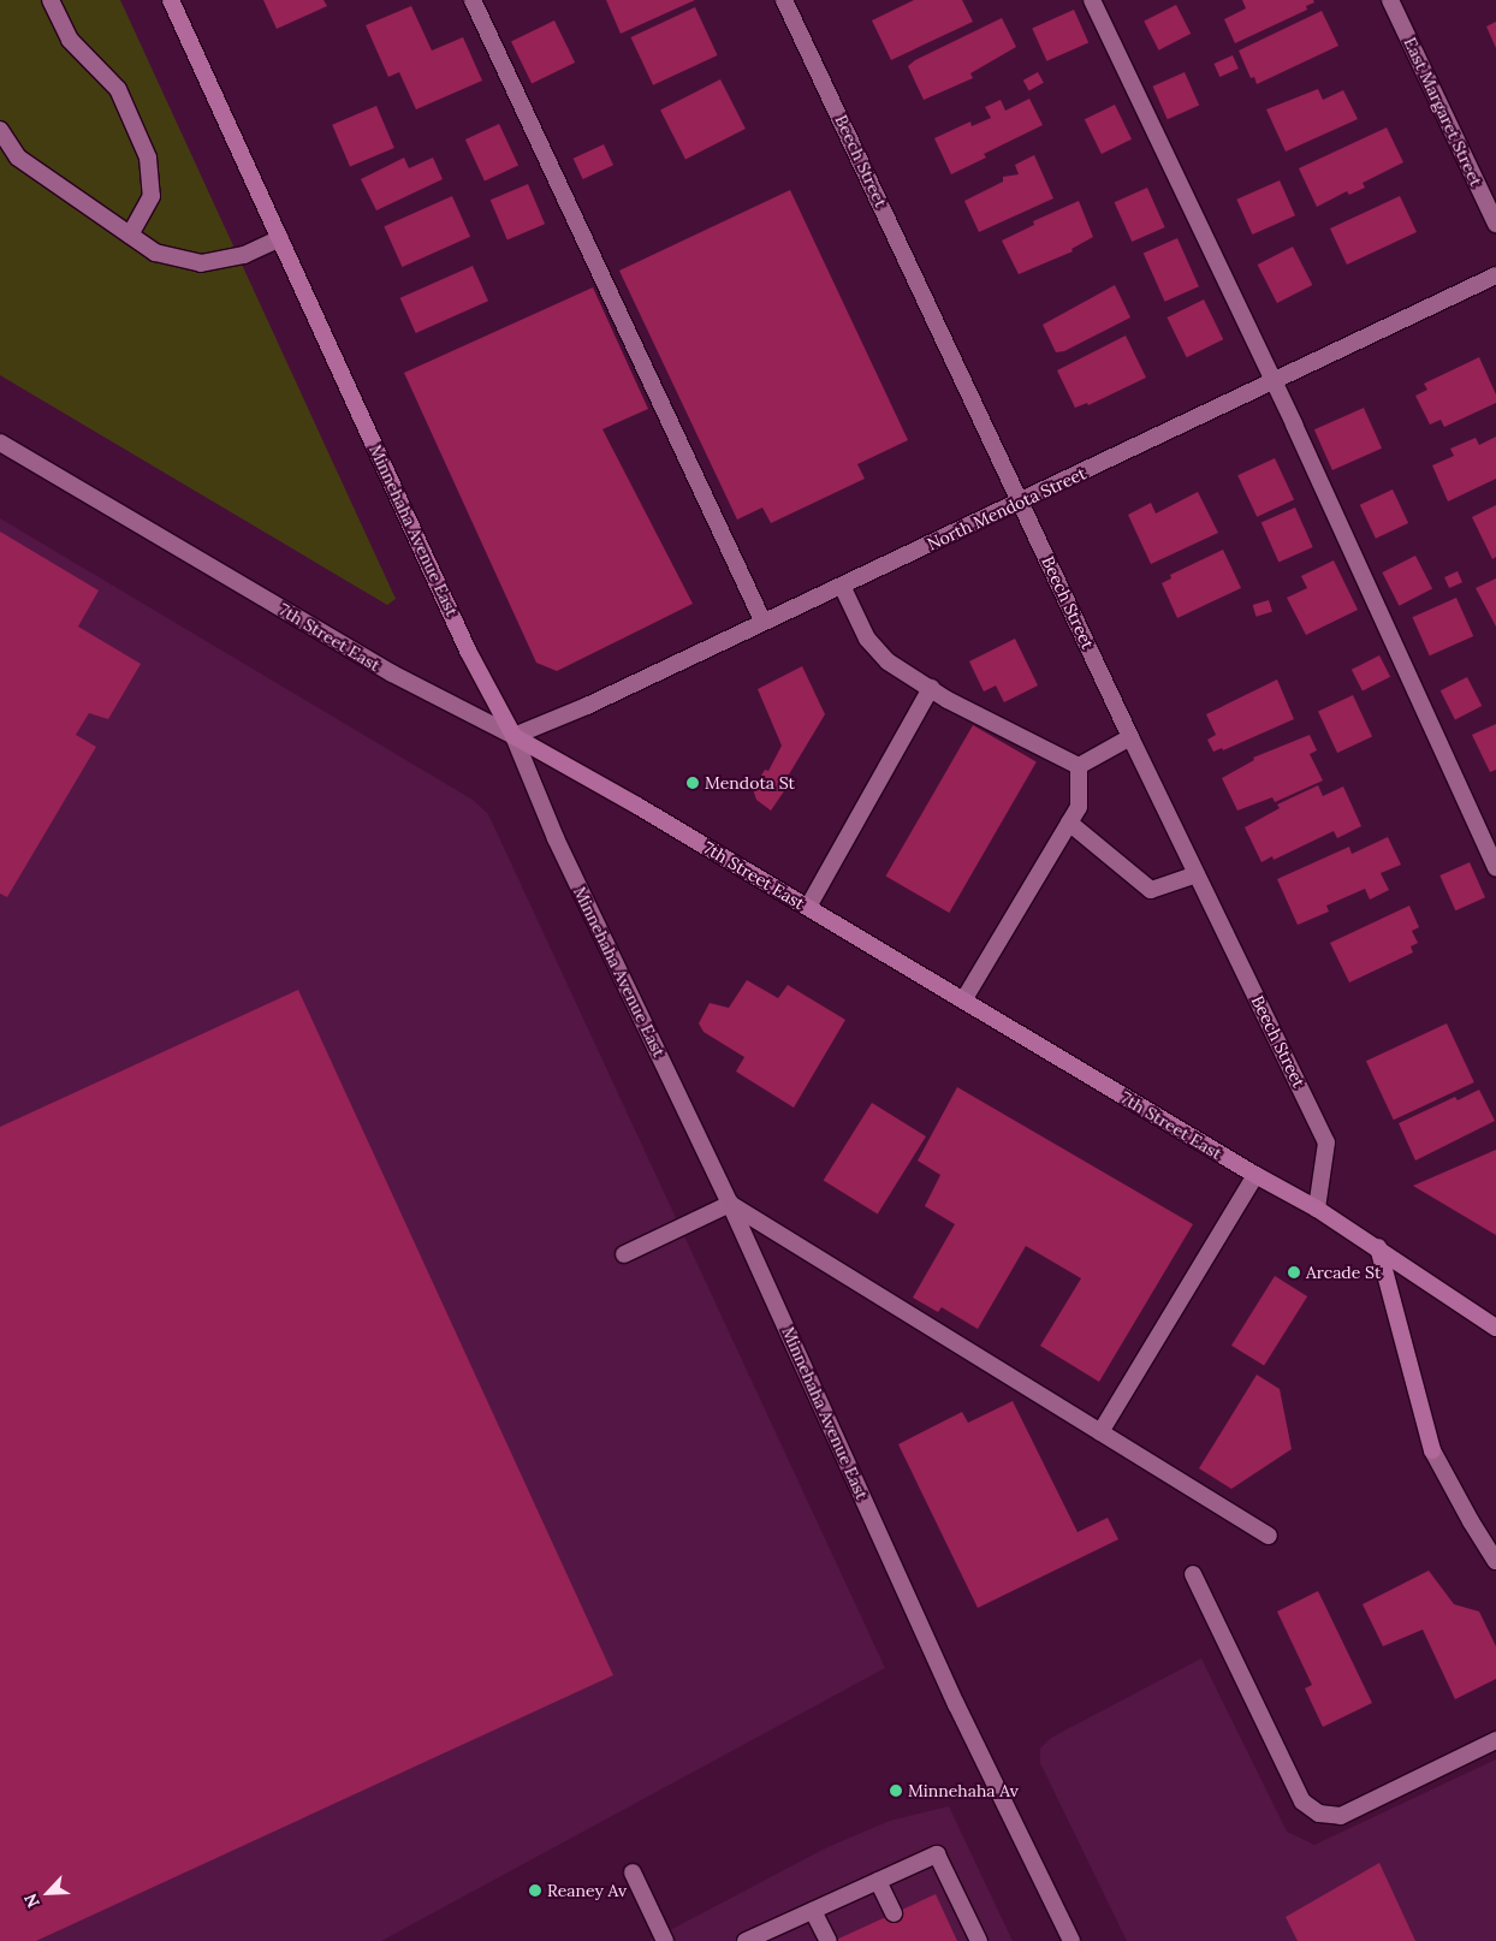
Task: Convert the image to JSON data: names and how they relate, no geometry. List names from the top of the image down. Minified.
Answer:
{"streets":{"main road":["Minnehaha Avenue East","7th Street East"],"street":["East Margaret Street","Beech Street","North Mendota Street"]},"crossings":[["Beech Street","North Mendota Street"],["Beech Street","7th Street East"],["North Mendota Street","Minnehaha Avenue East"],["North Mendota Street","7th Street East"],["Minnehaha Avenue East","7th Street East"]],"places":["Mendota St","Arcade St","Minnehaha Av","Reaney Av"],"north":"bottom left"}
